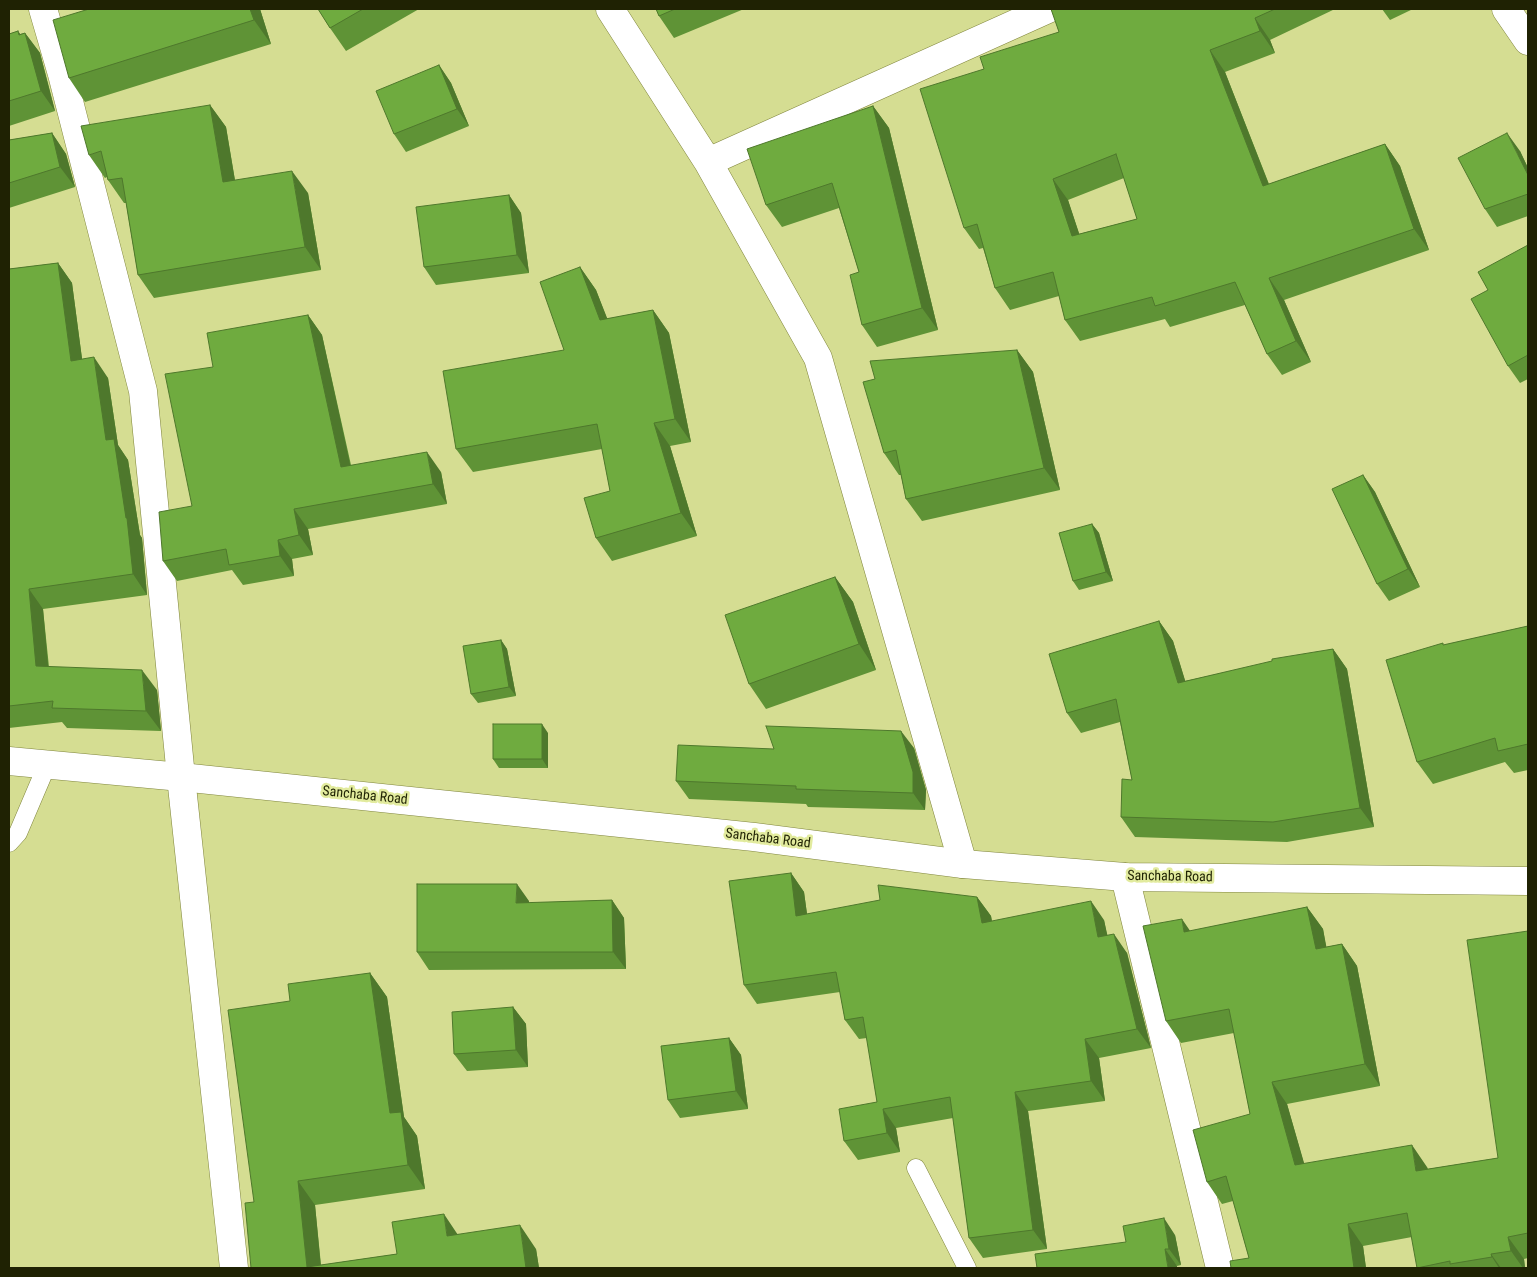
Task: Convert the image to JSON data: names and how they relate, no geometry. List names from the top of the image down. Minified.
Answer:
{"streets":{"street":["Sanchaba Road"]}}
